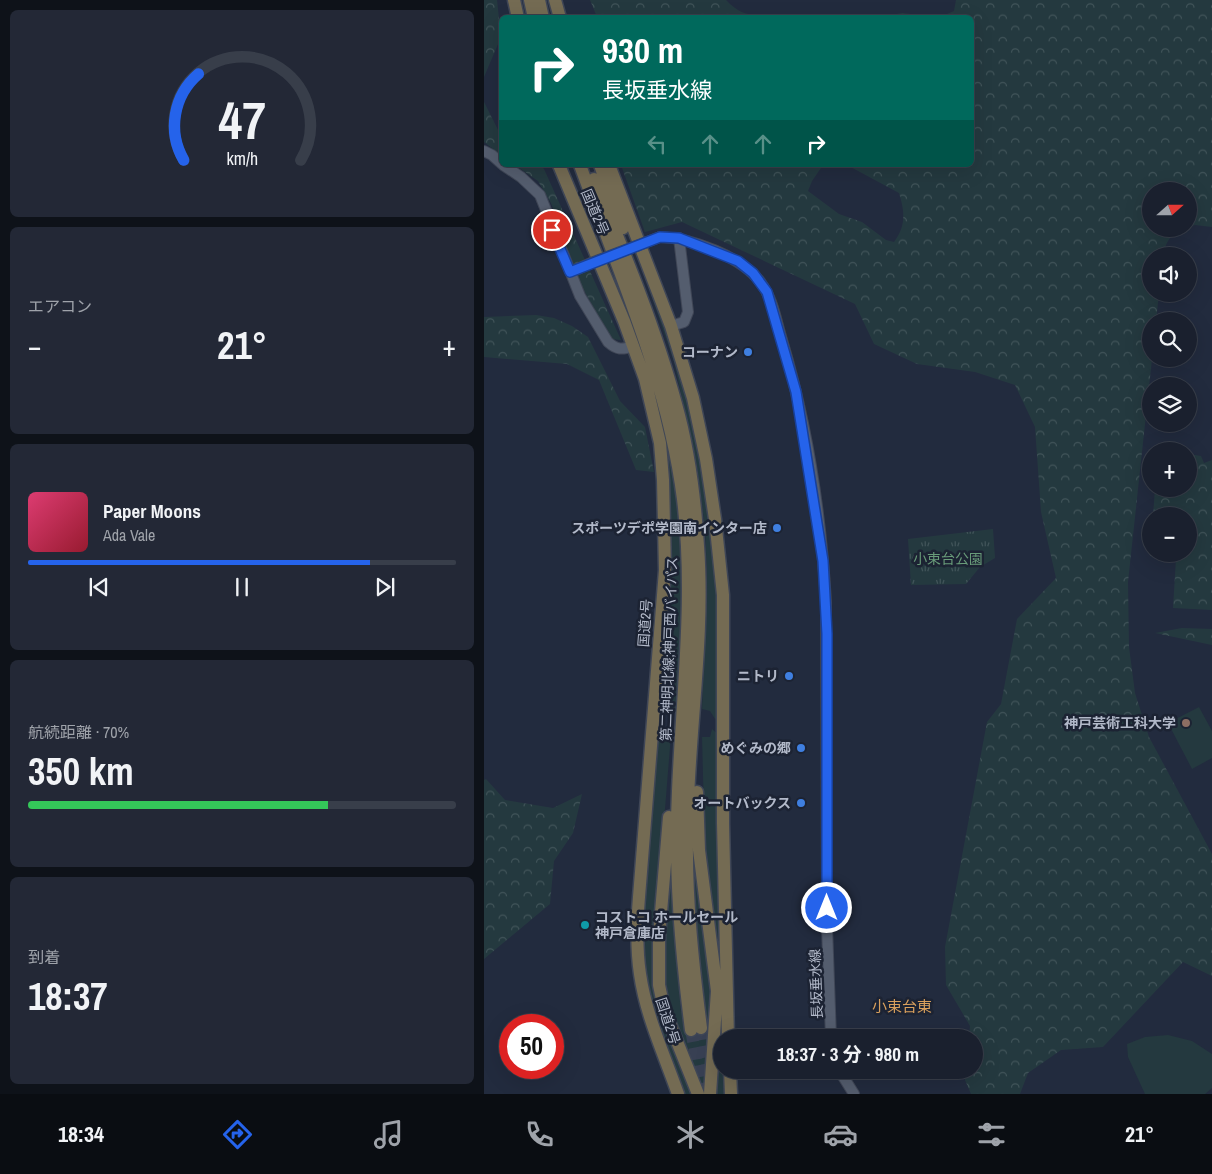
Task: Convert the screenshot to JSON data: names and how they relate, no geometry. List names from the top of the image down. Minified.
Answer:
{"streets":{"highway":["国道2号","第二神明北線;神戸西バイパス"],"main road":["長坂垂水線"]},"districts":["小束台東"],"parks":["小束台公園"],"places":["コーナン","スポーツデポ学園南インター店","ニトリ","神戸芸術工科大学","めぐみの郷","オートバックス","コストコ ホールセール 神戸倉庫店"],"north":"right","page":{"turn":["930 m","長坂垂水線"],"map_buttons":["+","−"],"tile":["エアコン",["航続距離 · 70%","350 km"],["到着","18:37"]],"heat":["−","21°","+"],"song":["Paper Moons","Ada Vale"],"limit":"50","trip":"18:37 · 3 分 · 980 m","tabs":["18:34","21°"],"gauge":["47","km/h"]}}
